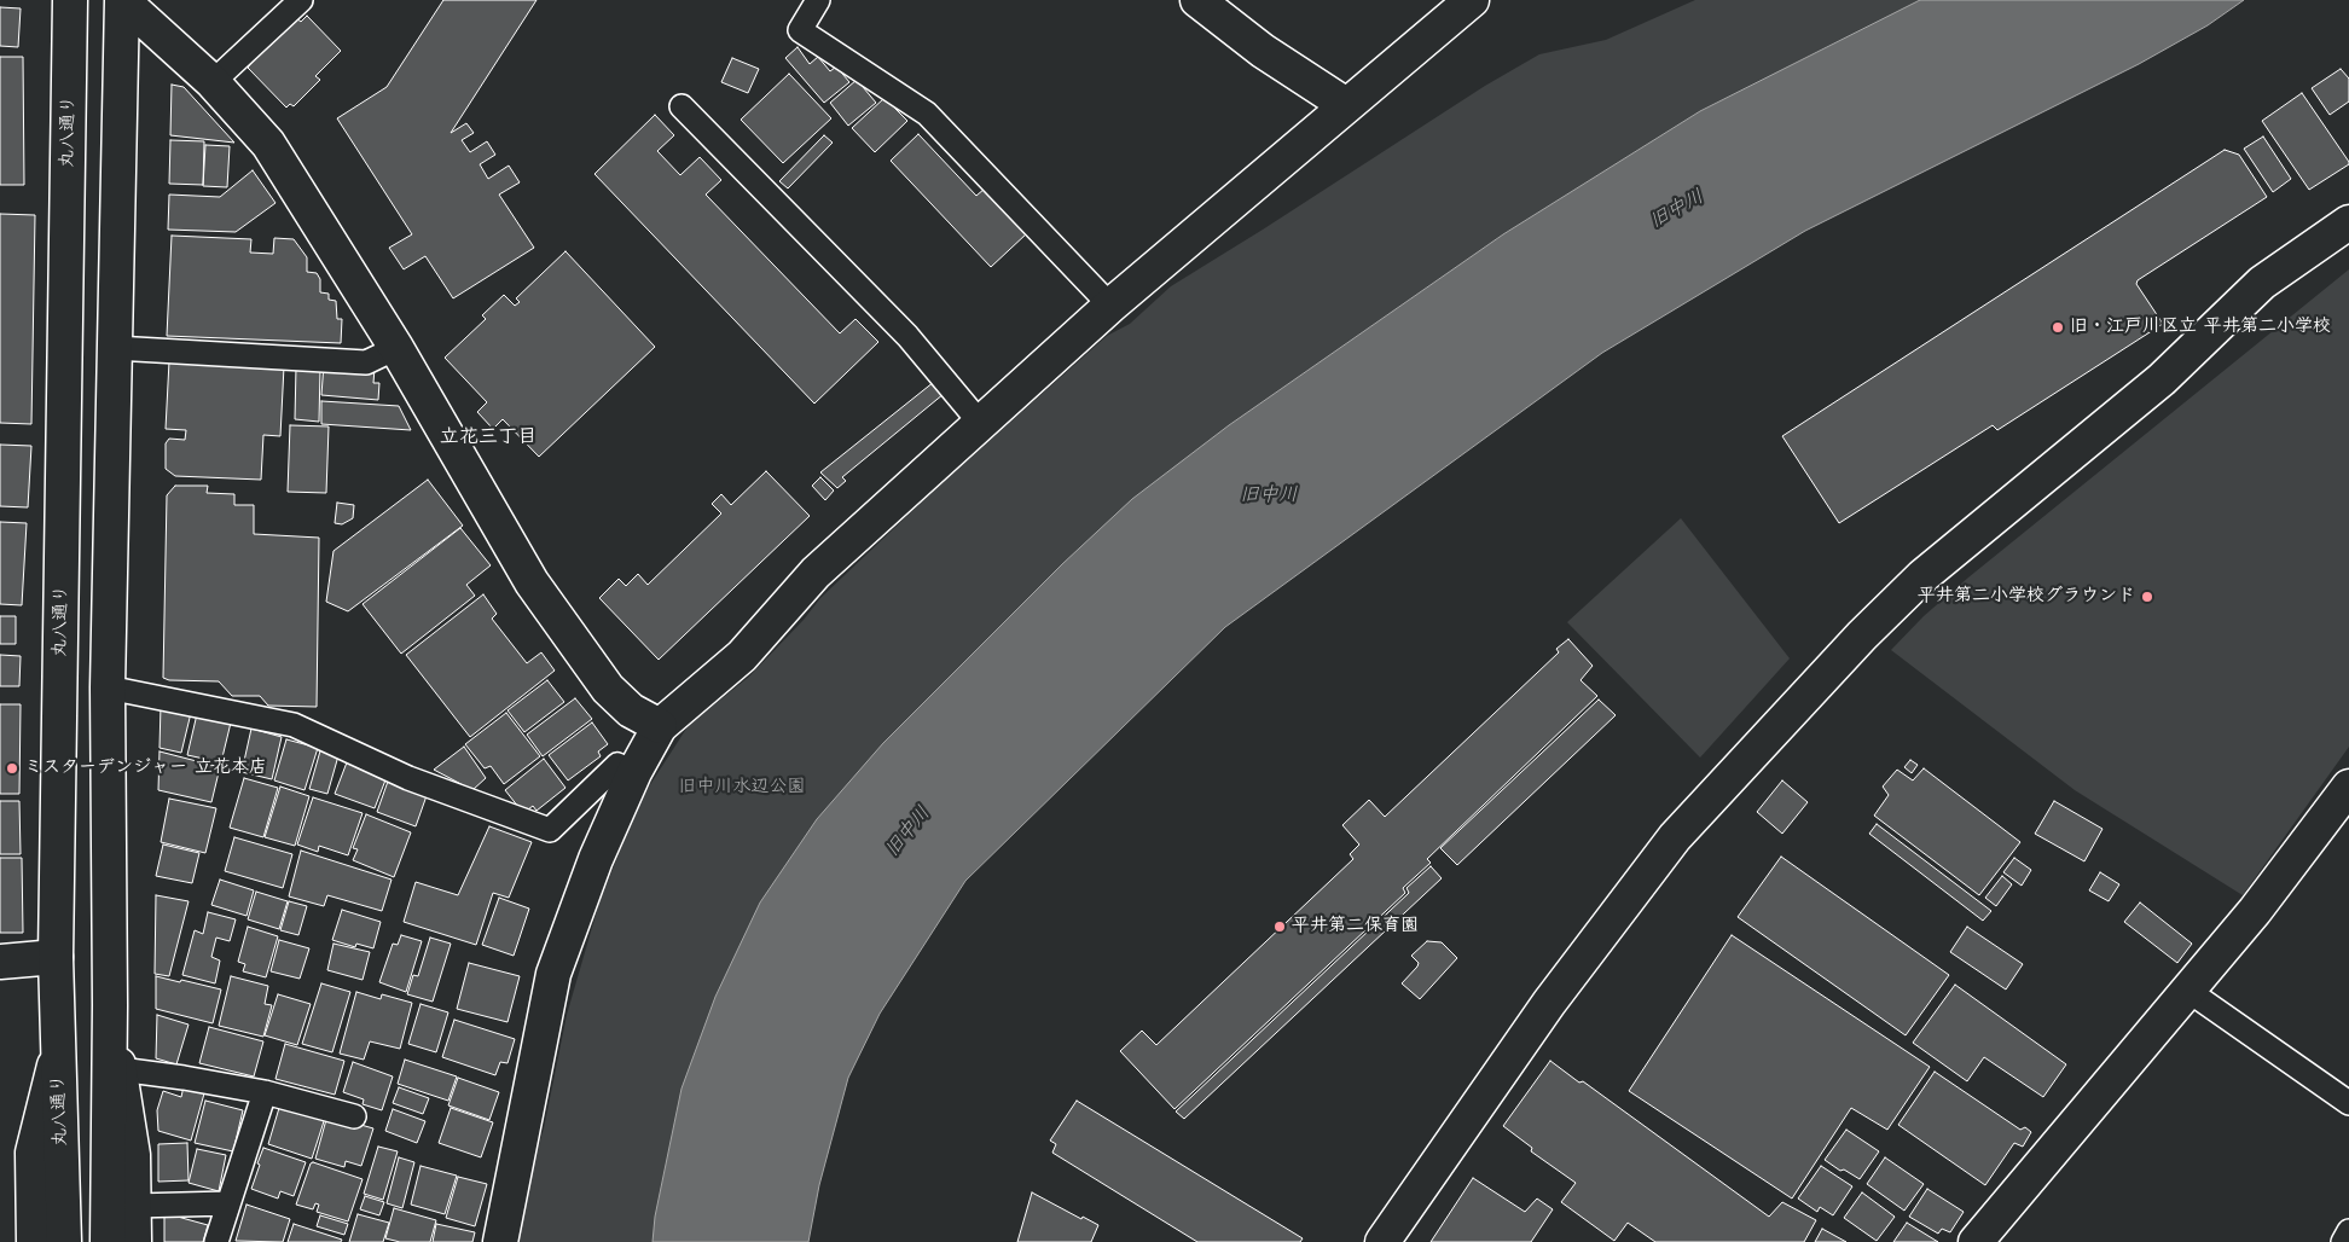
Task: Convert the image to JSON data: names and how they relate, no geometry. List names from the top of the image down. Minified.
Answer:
{"streets":{"street":["丸八通り"]},"districts":["立花三丁目"],"water":["旧中川"],"parks":["旧中川水辺公園"],"places":["旧・江戸川区立 平井第二小学校","平井第二小学校グラウンド","ミスターデンジャー 立花本店","平井第二保育園"]}
